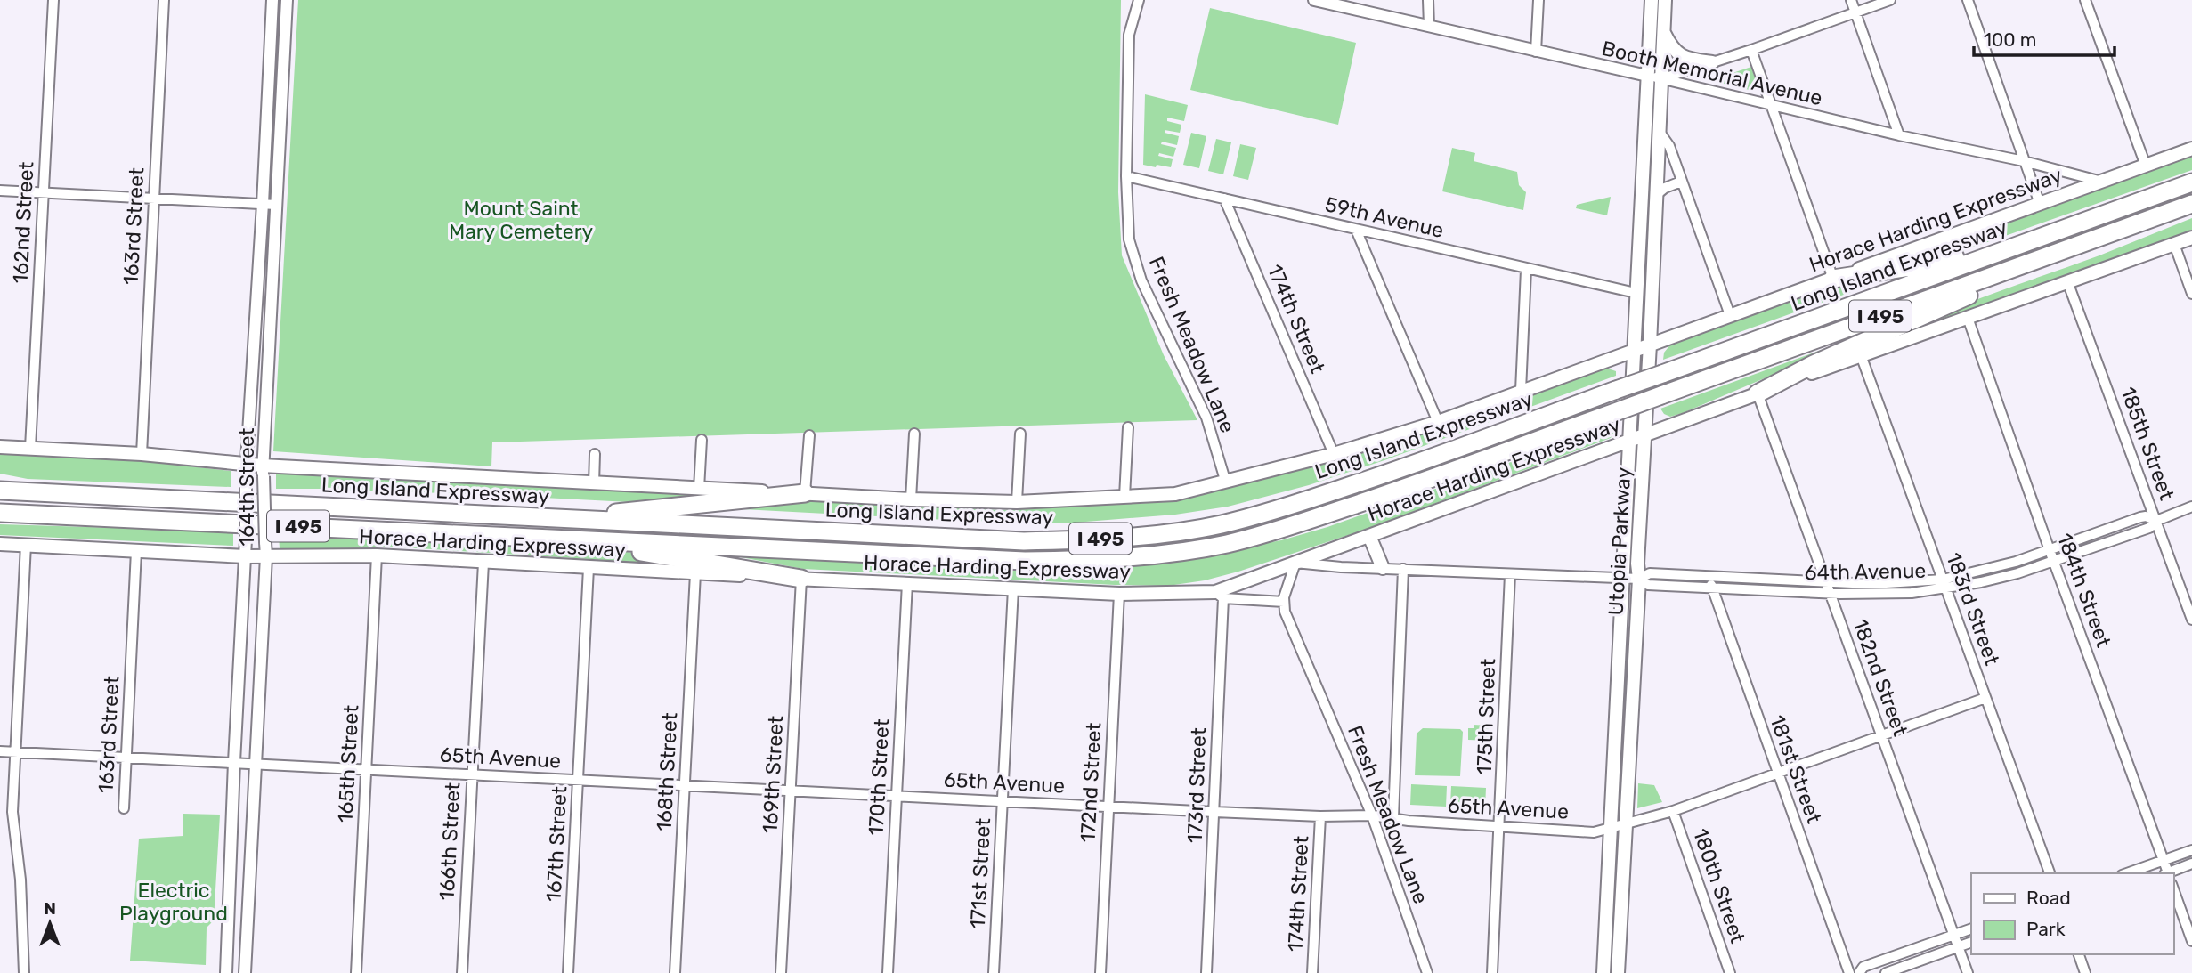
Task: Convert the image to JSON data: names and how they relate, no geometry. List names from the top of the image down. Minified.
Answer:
{"streets":{"highway":["Long Island Expressway","I 495"],"main road":["Horace Harding Expressway","Utopia Parkway"],"street":["Booth Memorial Avenue","59th Avenue","162nd Street","163rd Street","174th Street","Fresh Meadow Lane","185th Street","164th Street","64th Avenue","184th Street","183rd Street","182nd Street","175th Street","65th Avenue","165th Street","181st Street","168th Street","169th Street","170th Street","172nd Street","173rd Street","166th Street","167th Street","171st Street","180th Street"]},"crossings":[["Booth Memorial Avenue","Horace Harding Expressway"],["Booth Memorial Avenue","Utopia Parkway"],["59th Avenue","174th Street"],["59th Avenue","Fresh Meadow Lane"],["59th Avenue","Utopia Parkway"],["Horace Harding Expressway","162nd Street"],["Horace Harding Expressway","163rd Street"],["Horace Harding Expressway","174th Street"],["Horace Harding Expressway","Fresh Meadow Lane"],["Horace Harding Expressway","185th Street"],["Horace Harding Expressway","164th Street"],["Horace Harding Expressway","Utopia Parkway"],["Horace Harding Expressway","64th Avenue"],["Horace Harding Expressway","184th Street"],["Horace Harding Expressway","183rd Street"],["Horace Harding Expressway","182nd Street"],["Horace Harding Expressway","165th Street"],["Horace Harding Expressway","168th Street"],["Horace Harding Expressway","169th Street"],["Horace Harding Expressway","170th Street"],["Horace Harding Expressway","172nd Street"],["Horace Harding Expressway","173rd Street"],["Horace Harding Expressway","166th Street"],["Horace Harding Expressway","167th Street"],["Horace Harding Expressway","171st Street"],["163rd Street","65th Avenue"],["174th Street","65th Avenue"],["Fresh Meadow Lane","65th Avenue"],["185th Street","64th Avenue"],["164th Street","65th Avenue"],["Utopia Parkway","64th Avenue"],["Utopia Parkway","65th Avenue"],["64th Avenue","184th Street"],["64th Avenue","183rd Street"],["64th Avenue","182nd Street"],["64th Avenue","175th Street"],["64th Avenue","181st Street"],["183rd Street","65th Avenue"],["182nd Street","65th Avenue"],["175th Street","65th Avenue"],["65th Avenue","165th Street"],["65th Avenue","181st Street"],["65th Avenue","168th Street"],["65th Avenue","169th Street"],["65th Avenue","170th Street"],["65th Avenue","172nd Street"],["65th Avenue","173rd Street"],["65th Avenue","166th Street"],["65th Avenue","167th Street"],["65th Avenue","171st Street"],["65th Avenue","180th Street"]],"parks":["Mount Saint Mary Cemetery","Electric Playground"],"legend":["Road","Park"],"scale_bar":"100 m","north":"top"}
